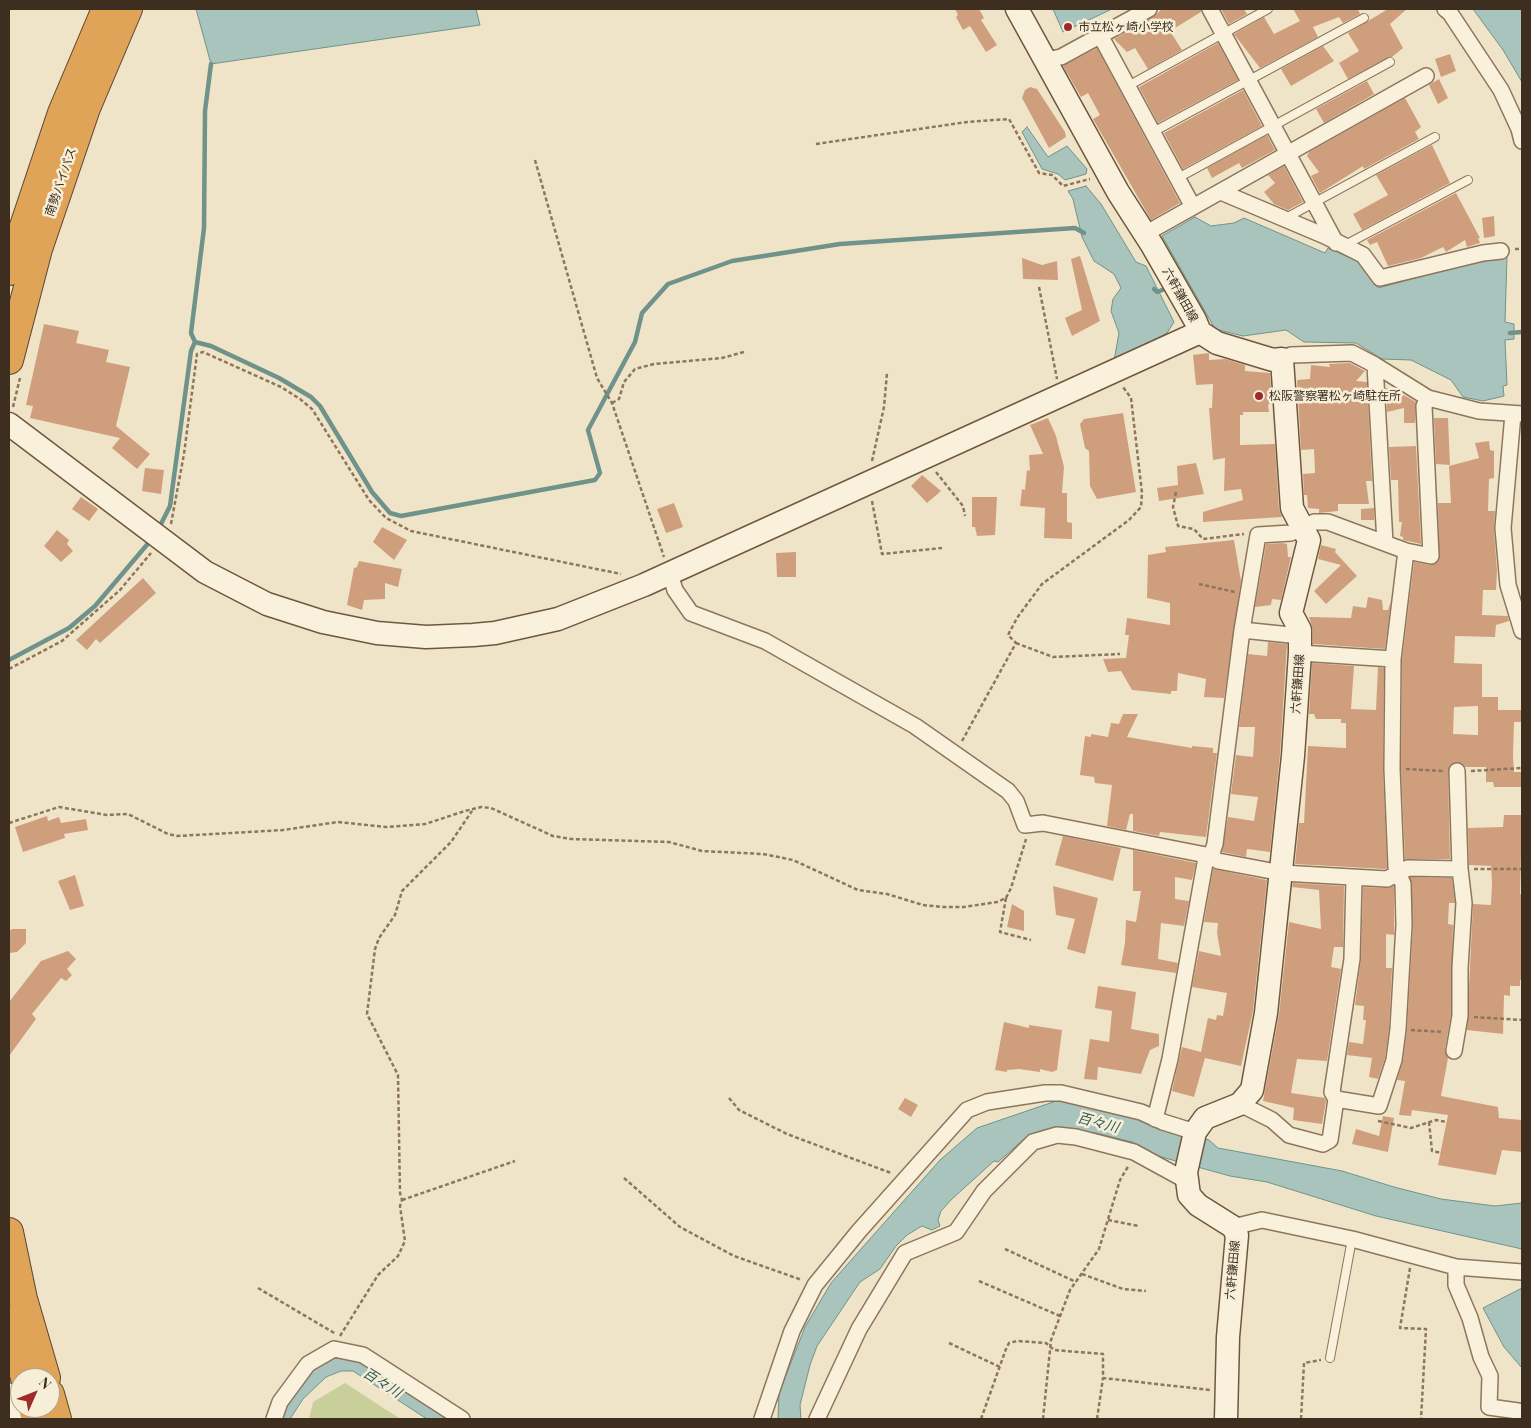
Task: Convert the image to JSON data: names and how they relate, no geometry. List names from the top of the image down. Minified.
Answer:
{"streets":{"highway":["南勢バイパス"],"main road":["六軒鎌田線"]},"water":["百々川"],"places":["市立松ヶ崎小学校","松阪警察署松ヶ崎駐在所"],"north":"top right"}
